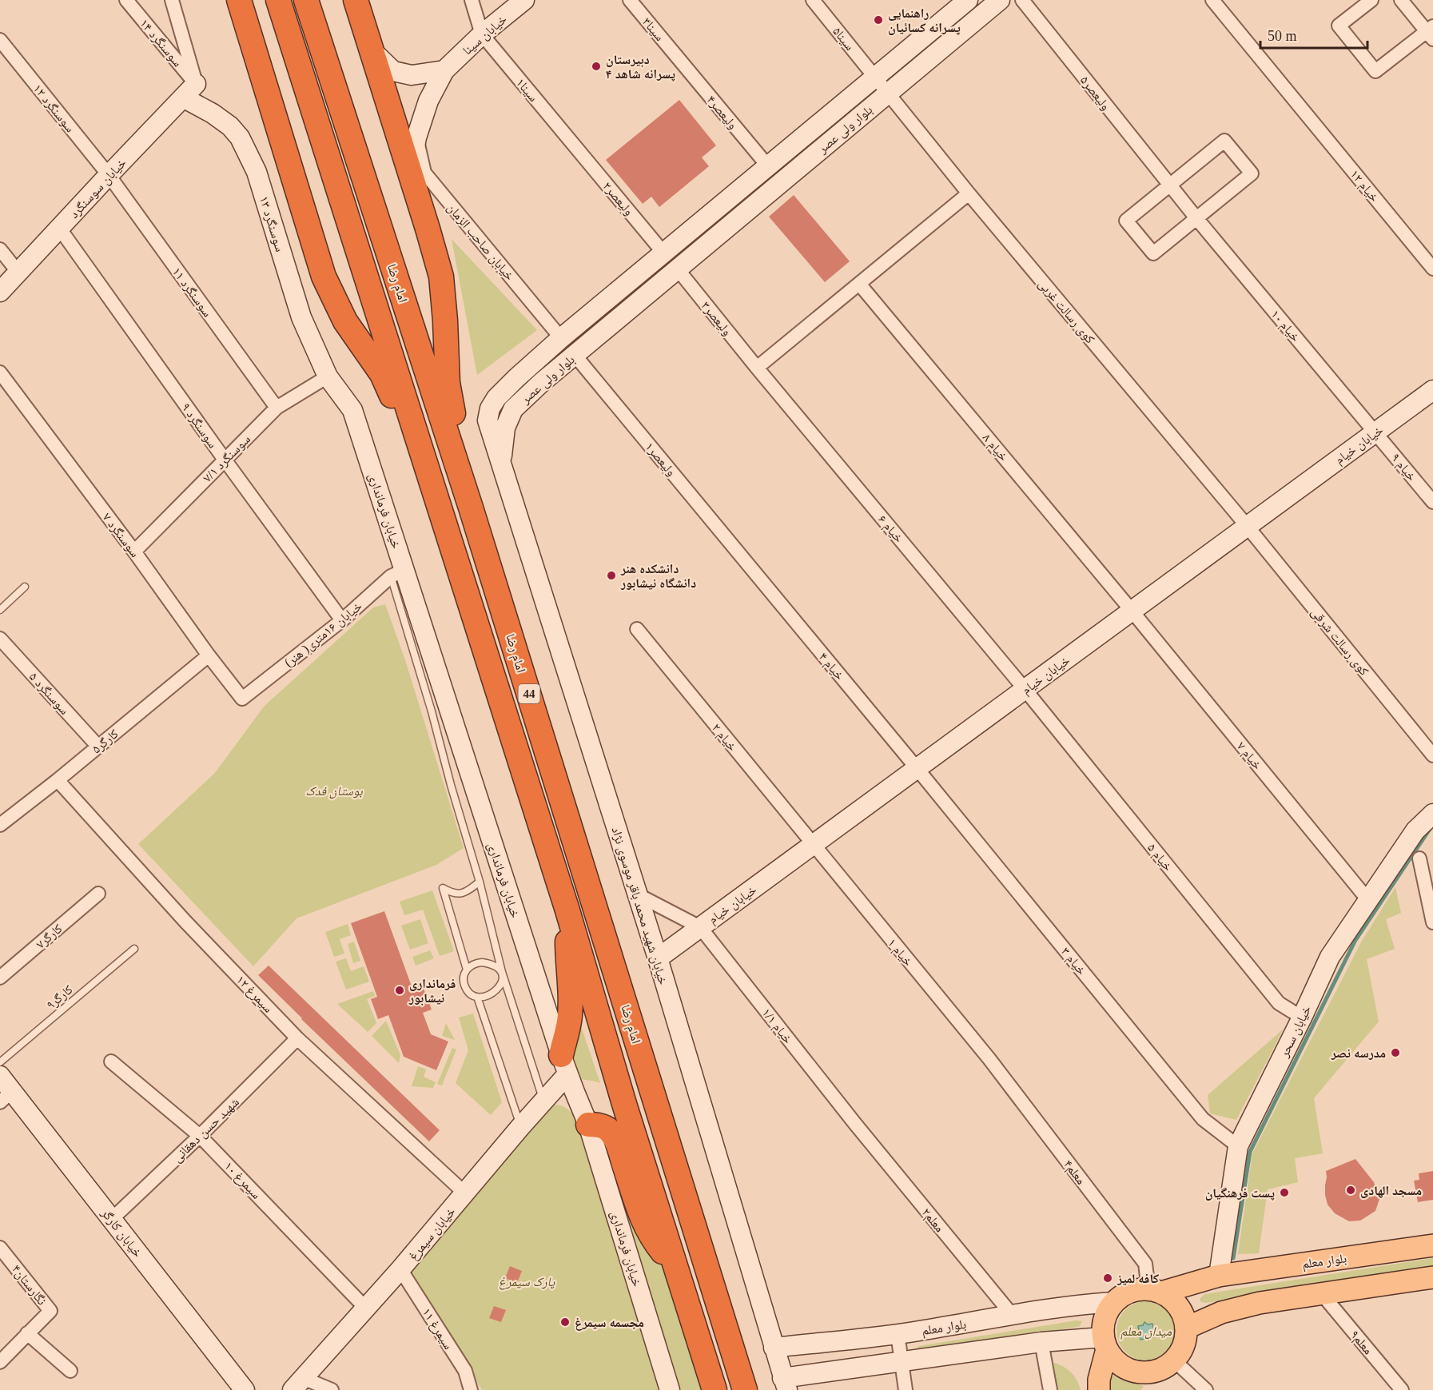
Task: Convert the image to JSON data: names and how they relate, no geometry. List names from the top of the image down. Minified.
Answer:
{"streets":{"highway":["امام رضا","44"],"main road":["خیابان سینا","بلوار ولی عصر","خیابان سوسنگرد","سوسنگرد ۱۳","خیابان خیام","خیابان فرمانداری","خیابان شهید محمد باقر موسوی نژاد","خیابان سحر","خیابان کارگر","خیابان سیمرغ","بلوار معلم"],"street":["سینا۳","سینا۵","سوسنگرد ۱۴","سینا۱","ولیعصر۵","سوسنگرد ۱۲","ولیعصر۴","خیام ۱۲","ولیعصر۲","خیابان صاحب الزمان","سوسنگرد ۱۱","کوی رسالت غربی","ولیعصر۳","خیام ۱۰","سوسنگرد ۹","خیام ۸","سوسنگرد ۷/۱","ولیعصر۱","خیام ۹","خیام ۶","سوسنگرد ۷","خیابان ۱۶متری( هنر)","کوی رسالت شرقی","خیام ۴","سوسنگرد ۵","خیام ۲","کارگر۵","خیام ۷","خیام ۵","کارگر۷","خیام ۱","خیام ۳","سیمرغ ۱۲","خیام ۱/۱","شهید حسن دهقانی","معلم۴","سیمرغ ۱۰","معلم۲","نگارستان۴","سیمرغ ۱۱","معلم۹"],"lane":["کارگر۹"]},"crossings":[["سینا۳","ولیعصر۴"],["خیابان سینا","سینا۱"],["خیابان سینا","خیابان صاحب الزمان"],["سینا۵","بلوار ولی عصر"],["سینا۵","کوی رسالت غربی"],["سوسنگرد ۱۴","خیابان سوسنگرد"],["سوسنگرد ۱۴","سوسنگرد ۱۳"],["سینا۱","ولیعصر۲"],["ولیعصر۵","خیام ۱۰"],["سوسنگرد ۱۲","خیابان سوسنگرد"],["سوسنگرد ۱۲","سوسنگرد ۱۱"],["ولیعصر۴","بلوار ولی عصر"],["بلوار ولی عصر","ولیعصر۲"],["بلوار ولی عصر","خیابان صاحب الزمان"],["بلوار ولی عصر","کوی رسالت غربی"],["بلوار ولی عصر","ولیعصر۳"],["بلوار ولی عصر","ولیعصر۱"],["بلوار ولی عصر","خیابان شهید محمد باقر موسوی نژاد"],["خیابان سوسنگرد","سوسنگرد ۱۳"],["خیابان سوسنگرد","سوسنگرد ۱۱"],["خیابان سوسنگرد","سوسنگرد ۹"],["سوسنگرد ۱۳","سوسنگرد ۷/۱"],["سوسنگرد ۱۳","خیابان فرمانداری"],["سوسنگرد ۱۱","سوسنگرد ۷/۱"],["کوی رسالت غربی","خیابان خیام"],["کوی رسالت غربی","کوی رسالت شرقی"],["ولیعصر۳","خیام ۶"],["خیام ۱۰","خیابان خیام"],["خیام ۱۰","خیام ۹"],["سوسنگرد ۹","سوسنگرد ۷/۱"],["سوسنگرد ۹","خیابان ۱۶متری( هنر)"],["خیابان خیام","خیام ۸"],["خیابان خیام","خیام ۹"],["خیابان خیام","خیام ۶"],["خیابان خیام","کوی رسالت شرقی"],["خیابان خیام","خیام ۴"],["خیابان خیام","خیام ۲"],["خیابان خیام","خیام ۷"],["خیابان خیام","خیام ۵"],["خیابان خیام","خیابان شهید محمد باقر موسوی نژاد"],["خیابان خیام","خیام ۱"],["خیابان خیام","خیام ۳"],["خیابان خیام","خیام ۱/۱"],["خیام ۸","خیام ۷"],["سوسنگرد ۷/۱","خیابان فرمانداری"],["سوسنگرد ۷/۱","سوسنگرد ۷"],["ولیعصر۱","خیام ۴"],["خیابان فرمانداری","خیابان ۱۶متری( هنر)"],["خیابان فرمانداری","خیابان سیمرغ"],["خیام ۶","خیام ۵"],["سوسنگرد ۷","خیابان ۱۶متری( هنر)"],["سوسنگرد ۷","کارگر۵"],["خیام ۴","خیام ۳"],["سوسنگرد ۵","کارگر۵"],["خیام ۲","خیام ۱"],["کارگر۵","سیمرغ ۱۲"],["خیام ۷","خیابان سحر"],["خیام ۵","خیابان سحر"],["خیابان شهید محمد باقر موسوی نژاد","بلوار معلم"],["خیام ۱","معلم۴"],["خیام ۳","خیابان سحر"],["سیمرغ ۱۲","شهید حسن دهقانی"],["سیمرغ ۱۲","خیابان سیمرغ"],["خیام ۱/۱","معلم۲"],["خیابان سحر","بلوار معلم"],["شهید حسن دهقانی","سیمرغ ۱۰"],["شهید حسن دهقانی","خیابان کارگر"],["معلم۴","بلوار معلم"],["سیمرغ ۱۰","خیابان سیمرغ"],["معلم۲","بلوار معلم"],["خیابان سیمرغ","سیمرغ ۱۱"]],"parks":["بوستان فدک","پارک سیمرغ","میدان معلم"],"places":["راهنمایی پسرانه کسائیان","دبیرستان پسرانه شاهد ۴","دانشکده هنر دانشگاه نیشابور","فرمانداری نیشابور","مدرسه نصر","مسجد الهادی","پست فرهنگیان","کافه لمیز","مجسمه سیمرغ"],"scale_bar":"50 m"}
